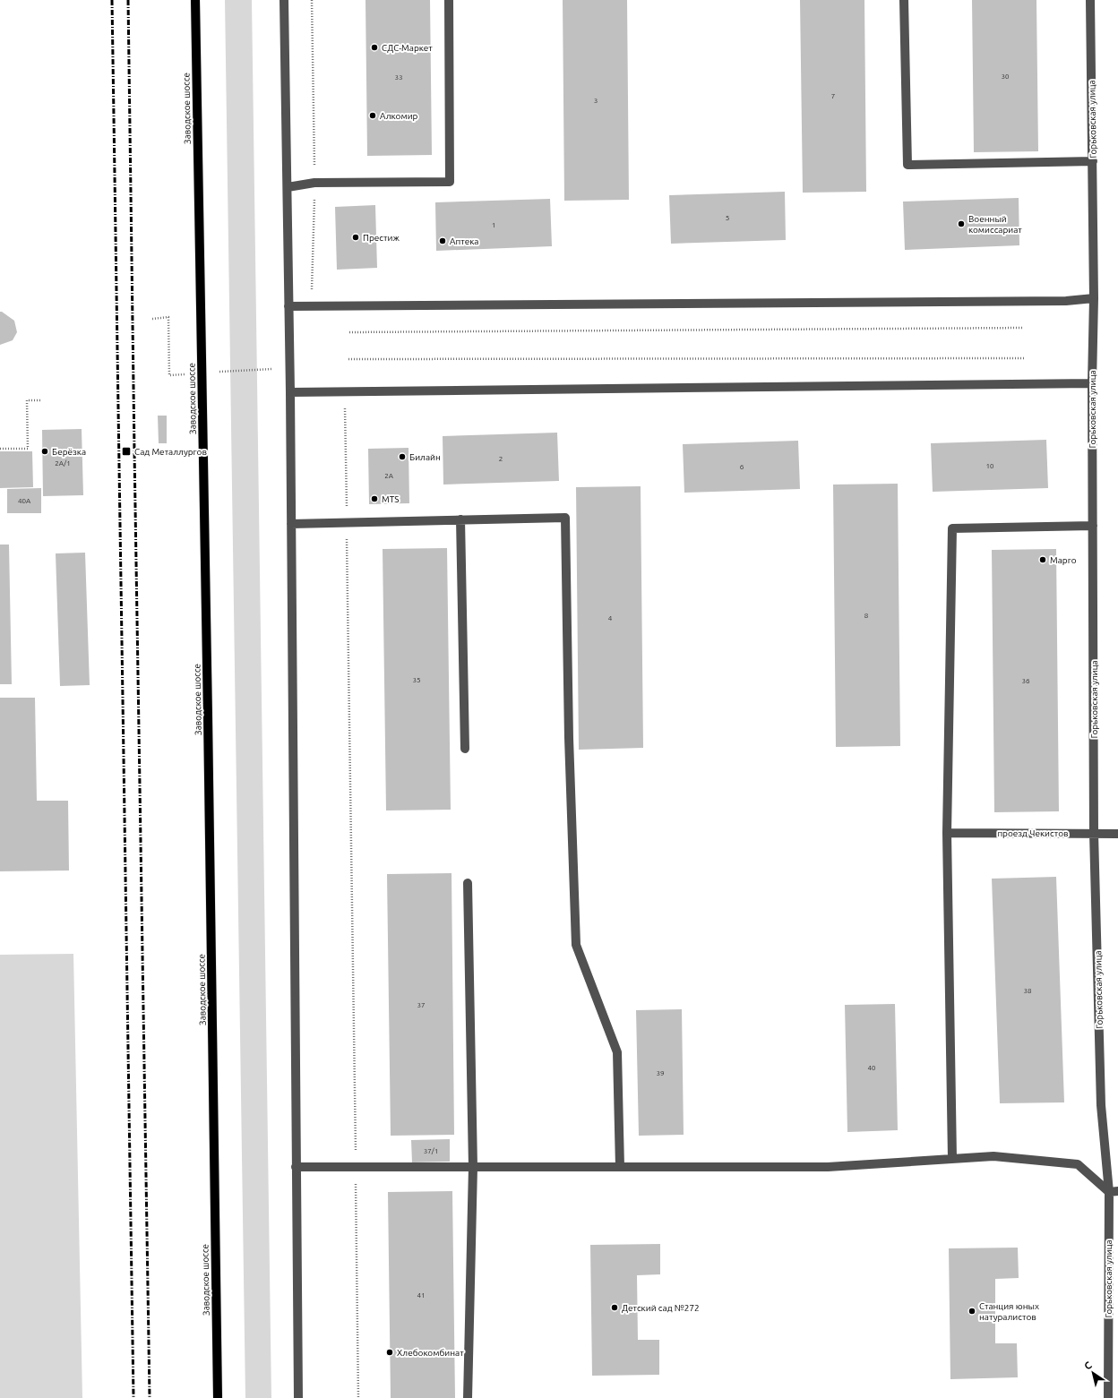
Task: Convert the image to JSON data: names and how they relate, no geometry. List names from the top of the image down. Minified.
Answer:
{"streets":{"main road":["Заводское шоссе"],"street":["Горьковская улица","проезд Чекистов"]},"crossings":[["Горьковская улица","проезд Чекистов"]],"places":{"other":["СДС-Маркет","Алкомир","Военный комиссариат","Престиж","Аптека","Берёзка","Билайн","MTS","Марго","Детский сад №272","Станция юных натуралистов","Хлебокомбинат"],"transit":["Сад Металлургов"]},"house_numbers":["30","33","7","3","5","1","2","2А/1","10","6","2А","40А","8","4","35","36","38","37","40","39","37/1","41"],"north":"top left"}
